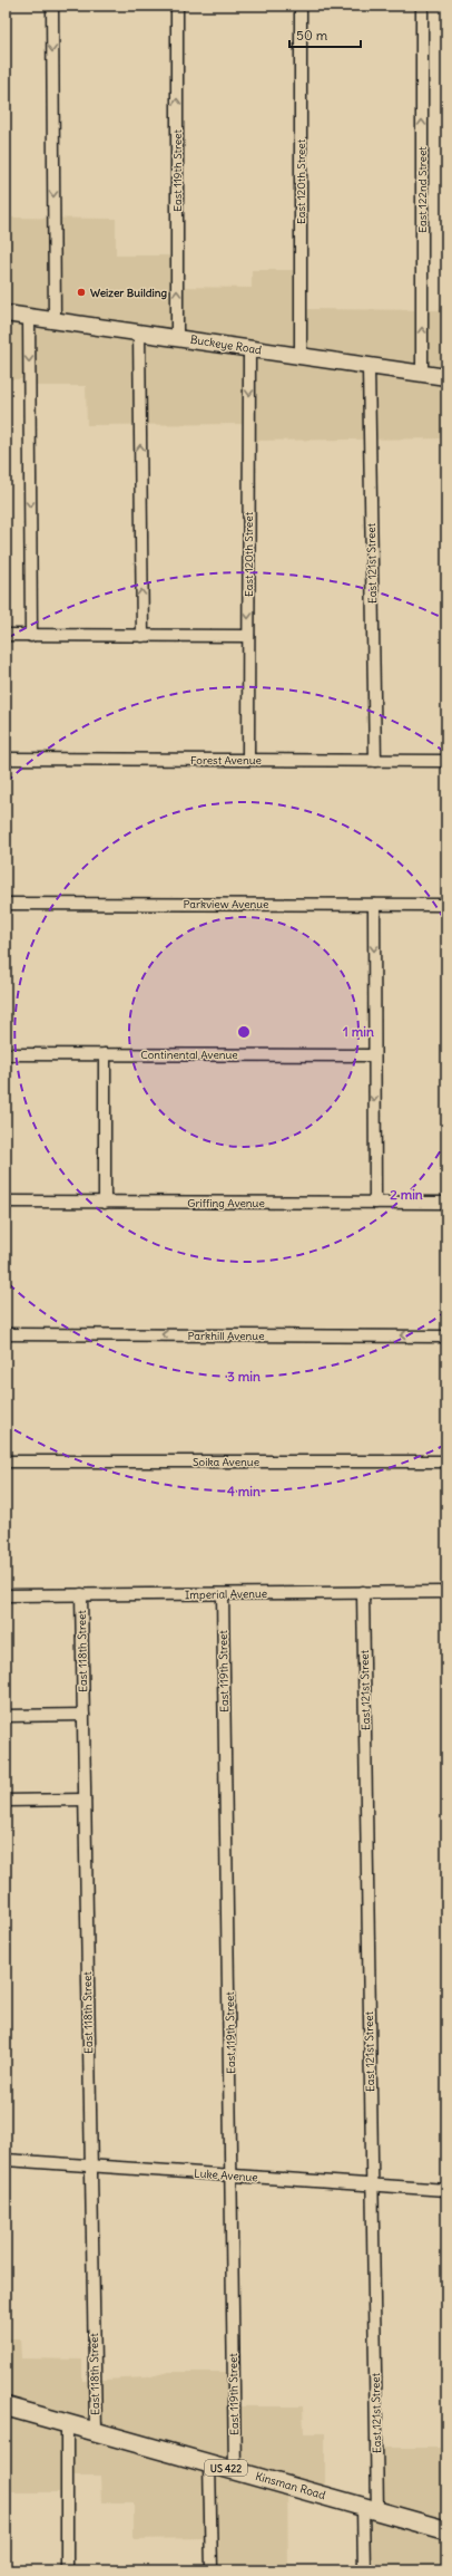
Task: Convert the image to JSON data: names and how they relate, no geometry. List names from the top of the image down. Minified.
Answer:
{"streets":{"main road":["US 422","Kinsman Road"],"street":["East 119th Street","East 120th Street","East 122nd Street","Buckeye Road","East 121st Street","Forest Avenue","Parkview Avenue","Continental Avenue","Griffing Avenue","Parkhill Avenue","Soika Avenue","Imperial Avenue","East 118th Street","Luke Avenue"]},"crossings":[["East 119th Street","Buckeye Road"],["East 119th Street","Imperial Avenue"],["East 119th Street","Luke Avenue"],["East 119th Street","Kinsman Road"],["East 120th Street","Buckeye Road"],["East 120th Street","Forest Avenue"],["East 122nd Street","Buckeye Road"],["Buckeye Road","East 121st Street"],["East 121st Street","Forest Avenue"],["East 121st Street","Imperial Avenue"],["East 121st Street","Luke Avenue"],["East 121st Street","Kinsman Road"],["Imperial Avenue","East 118th Street"],["East 118th Street","Luke Avenue"],["East 118th Street","Kinsman Road"]],"one_way":["East 120th Street","East 122nd Street","Parkhill Avenue"],"places":["Weizer Building"],"scale_bar":"50 m","rings":["1 min","2 min","3 min","4 min"]}
